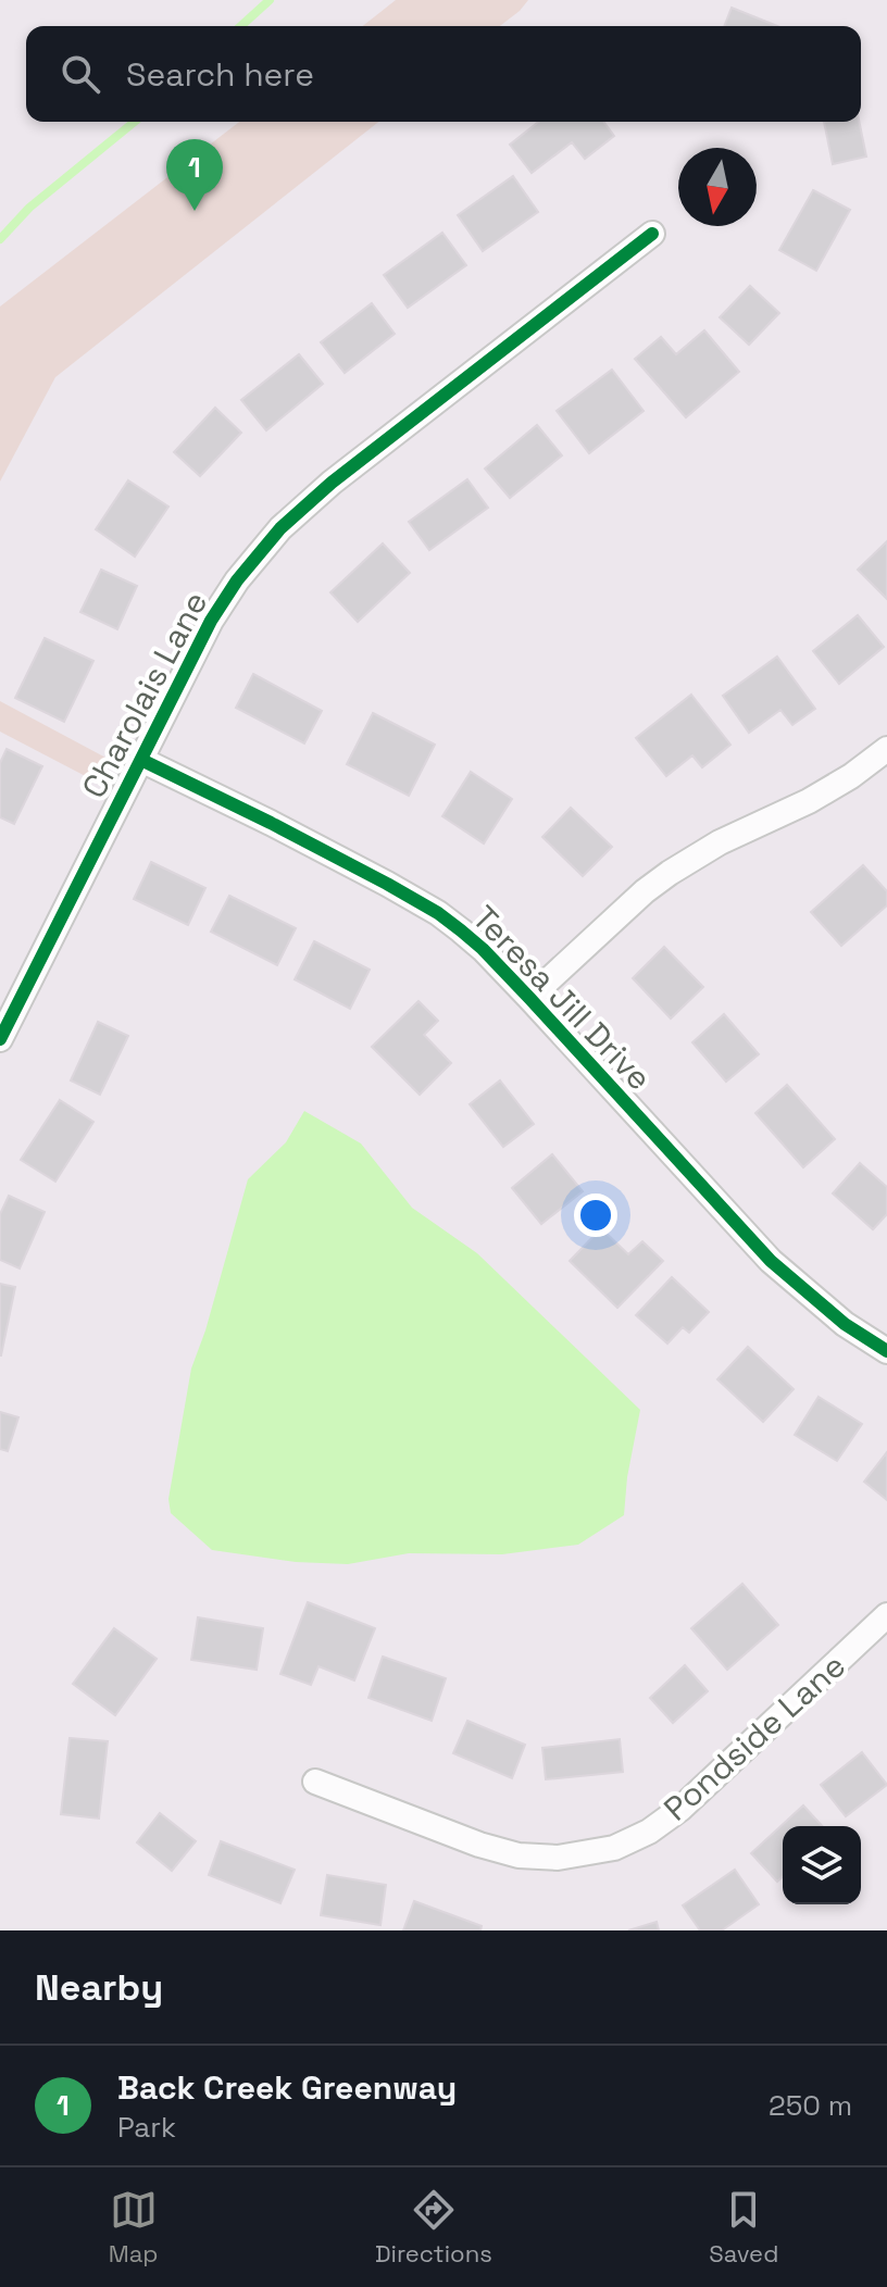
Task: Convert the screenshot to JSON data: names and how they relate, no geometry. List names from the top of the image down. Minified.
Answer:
{"streets":{"street":["Charolais Lane","Teresa Jill Drive","Pondside Lane"]},"crossings":[["Charolais Lane","Teresa Jill Drive"]],"north":"bottom","page":{"search":"Search here","pins":"1","heading":"Nearby","list":[{"mark":"1","name":"Back Creek Greenway","note":"Park","value":"250 m"}],"nav":["Map","Directions","Saved"]}}
